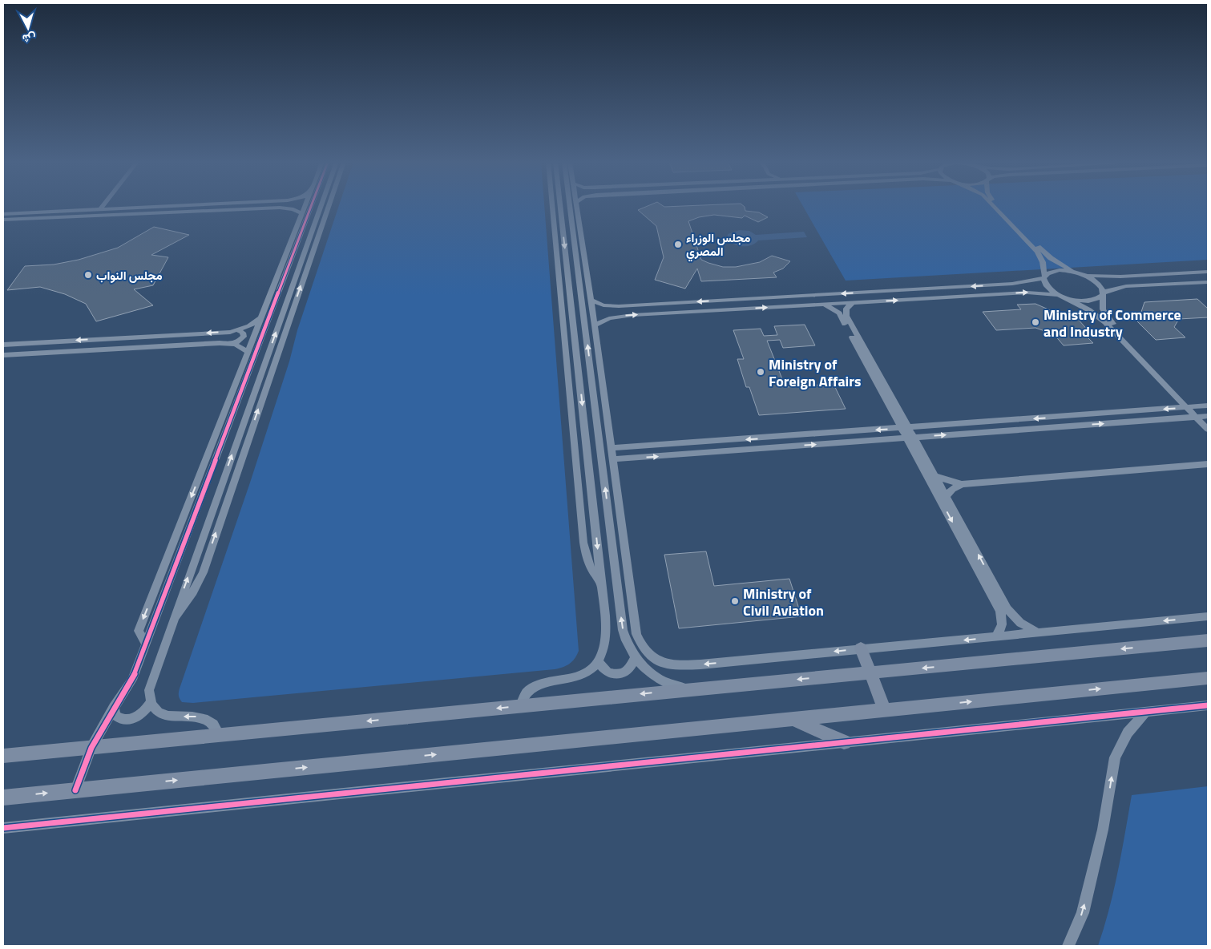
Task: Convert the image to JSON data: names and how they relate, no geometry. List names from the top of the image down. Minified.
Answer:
{"places":["مجلس الوزراء المصري","مجلس النواب","Ministry of Commerce and Industry","Ministry of Foreign Affairs","Ministry of Civil Aviation"],"north":"bottom"}
